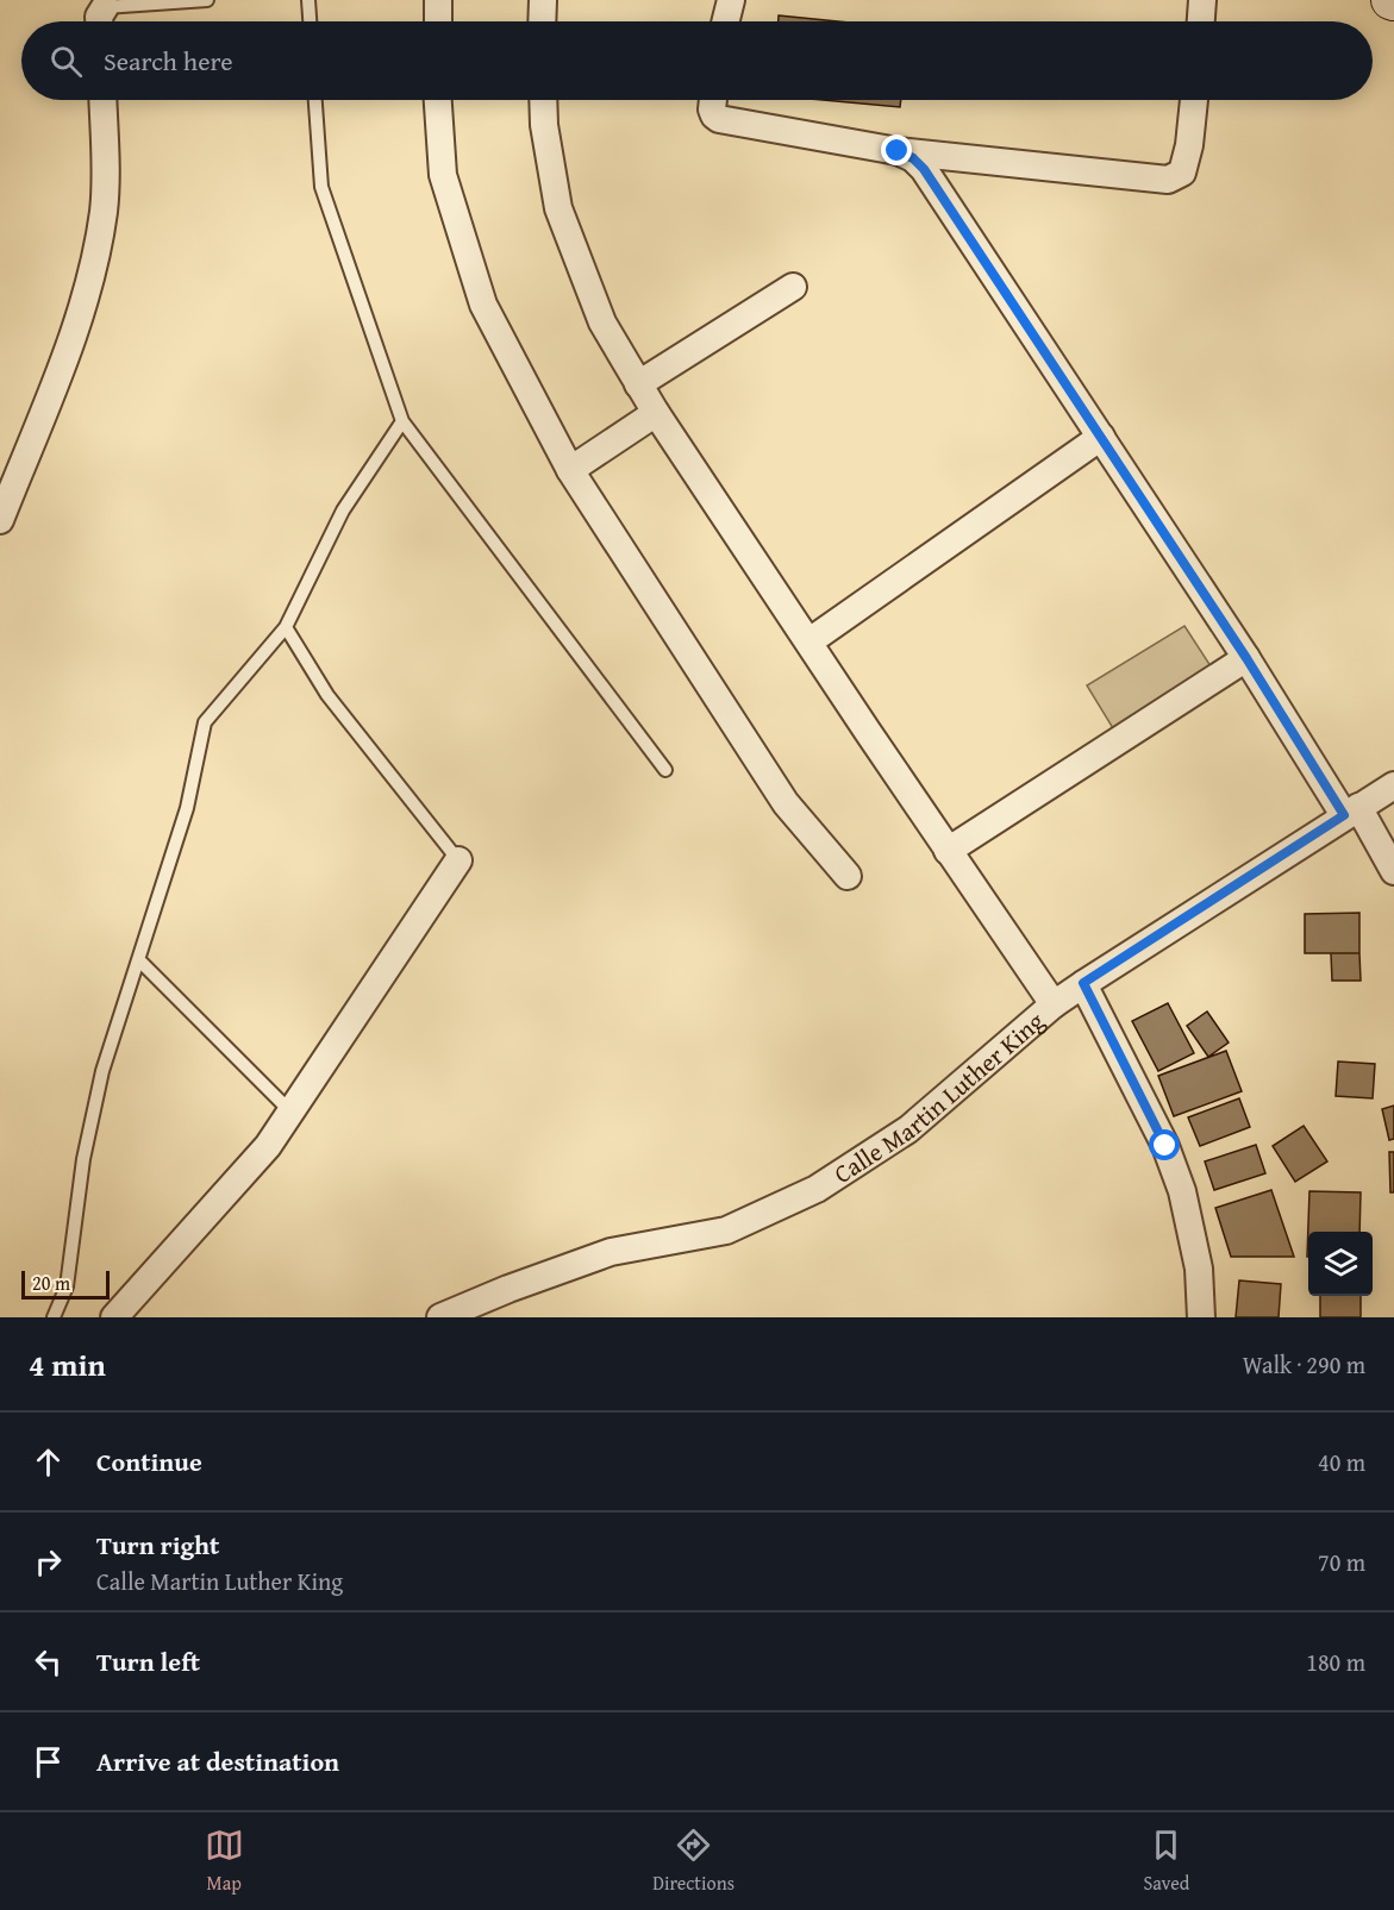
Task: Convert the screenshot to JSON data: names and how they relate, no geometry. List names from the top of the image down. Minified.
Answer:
{"streets":{"street":["Calle Martin Luther King"]},"scale_bar":"20 m","page":{"search":"Search here","scale":"20 m","heading":["4 min","Walk · 290 m"],"list":[["Continue","40 m"],["Turn right","Calle Martin Luther King","70 m"],["Turn left","180 m"],"Arrive at destination"],"nav":["Map","Directions","Saved"]}}
